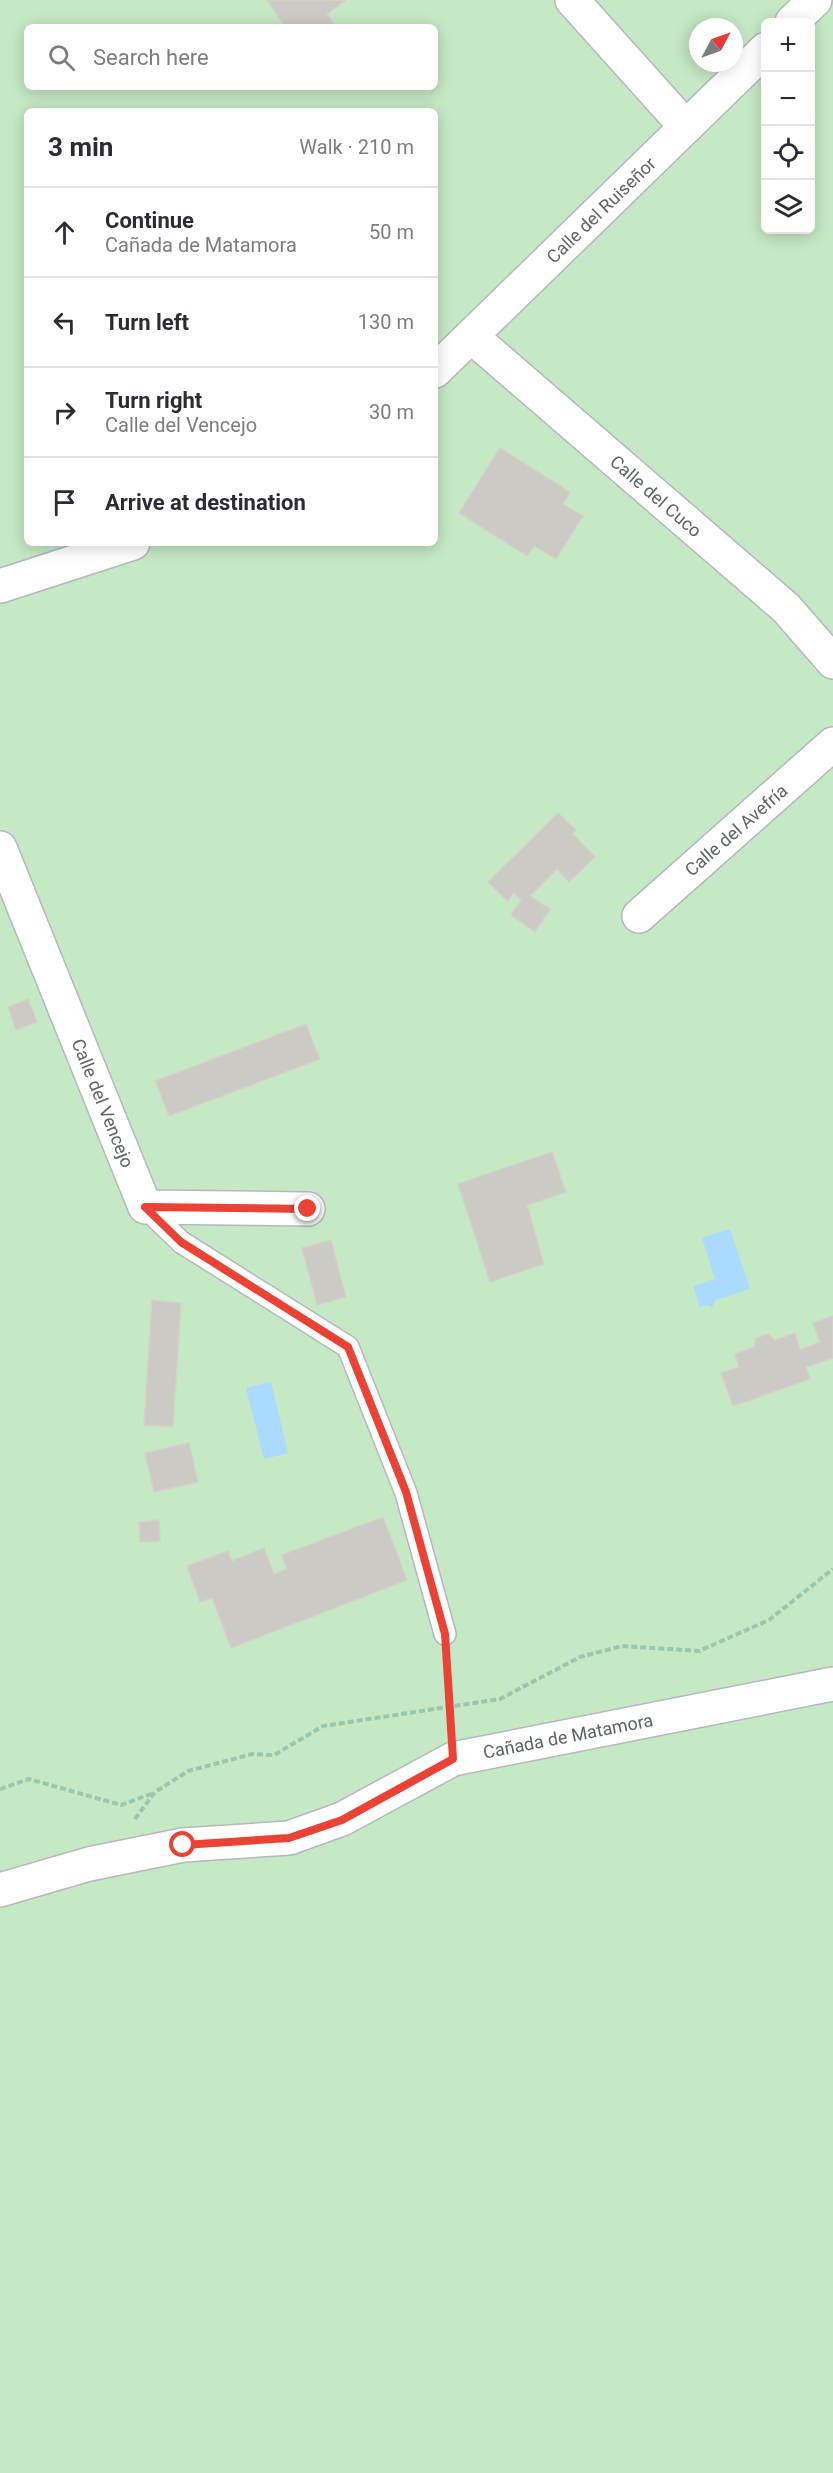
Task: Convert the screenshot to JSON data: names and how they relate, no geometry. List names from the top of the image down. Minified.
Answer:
{"streets":{"street":["Calle del Ruiseñor","Calle del Cuco","Calle del Avefría","Calle del Vencejo","Cañada de Matamora"]},"crossings":[["Calle del Ruiseñor","Calle del Cuco"]],"north":"top right","page":{"map_buttons":["+","−"],"search":"Search here","heading":["3 min","Walk · 210 m"],"list":[["Continue","Cañada de Matamora","50 m"],["Turn left","130 m"],["Turn right","Calle del Vencejo","30 m"],"Arrive at destination"]}}
